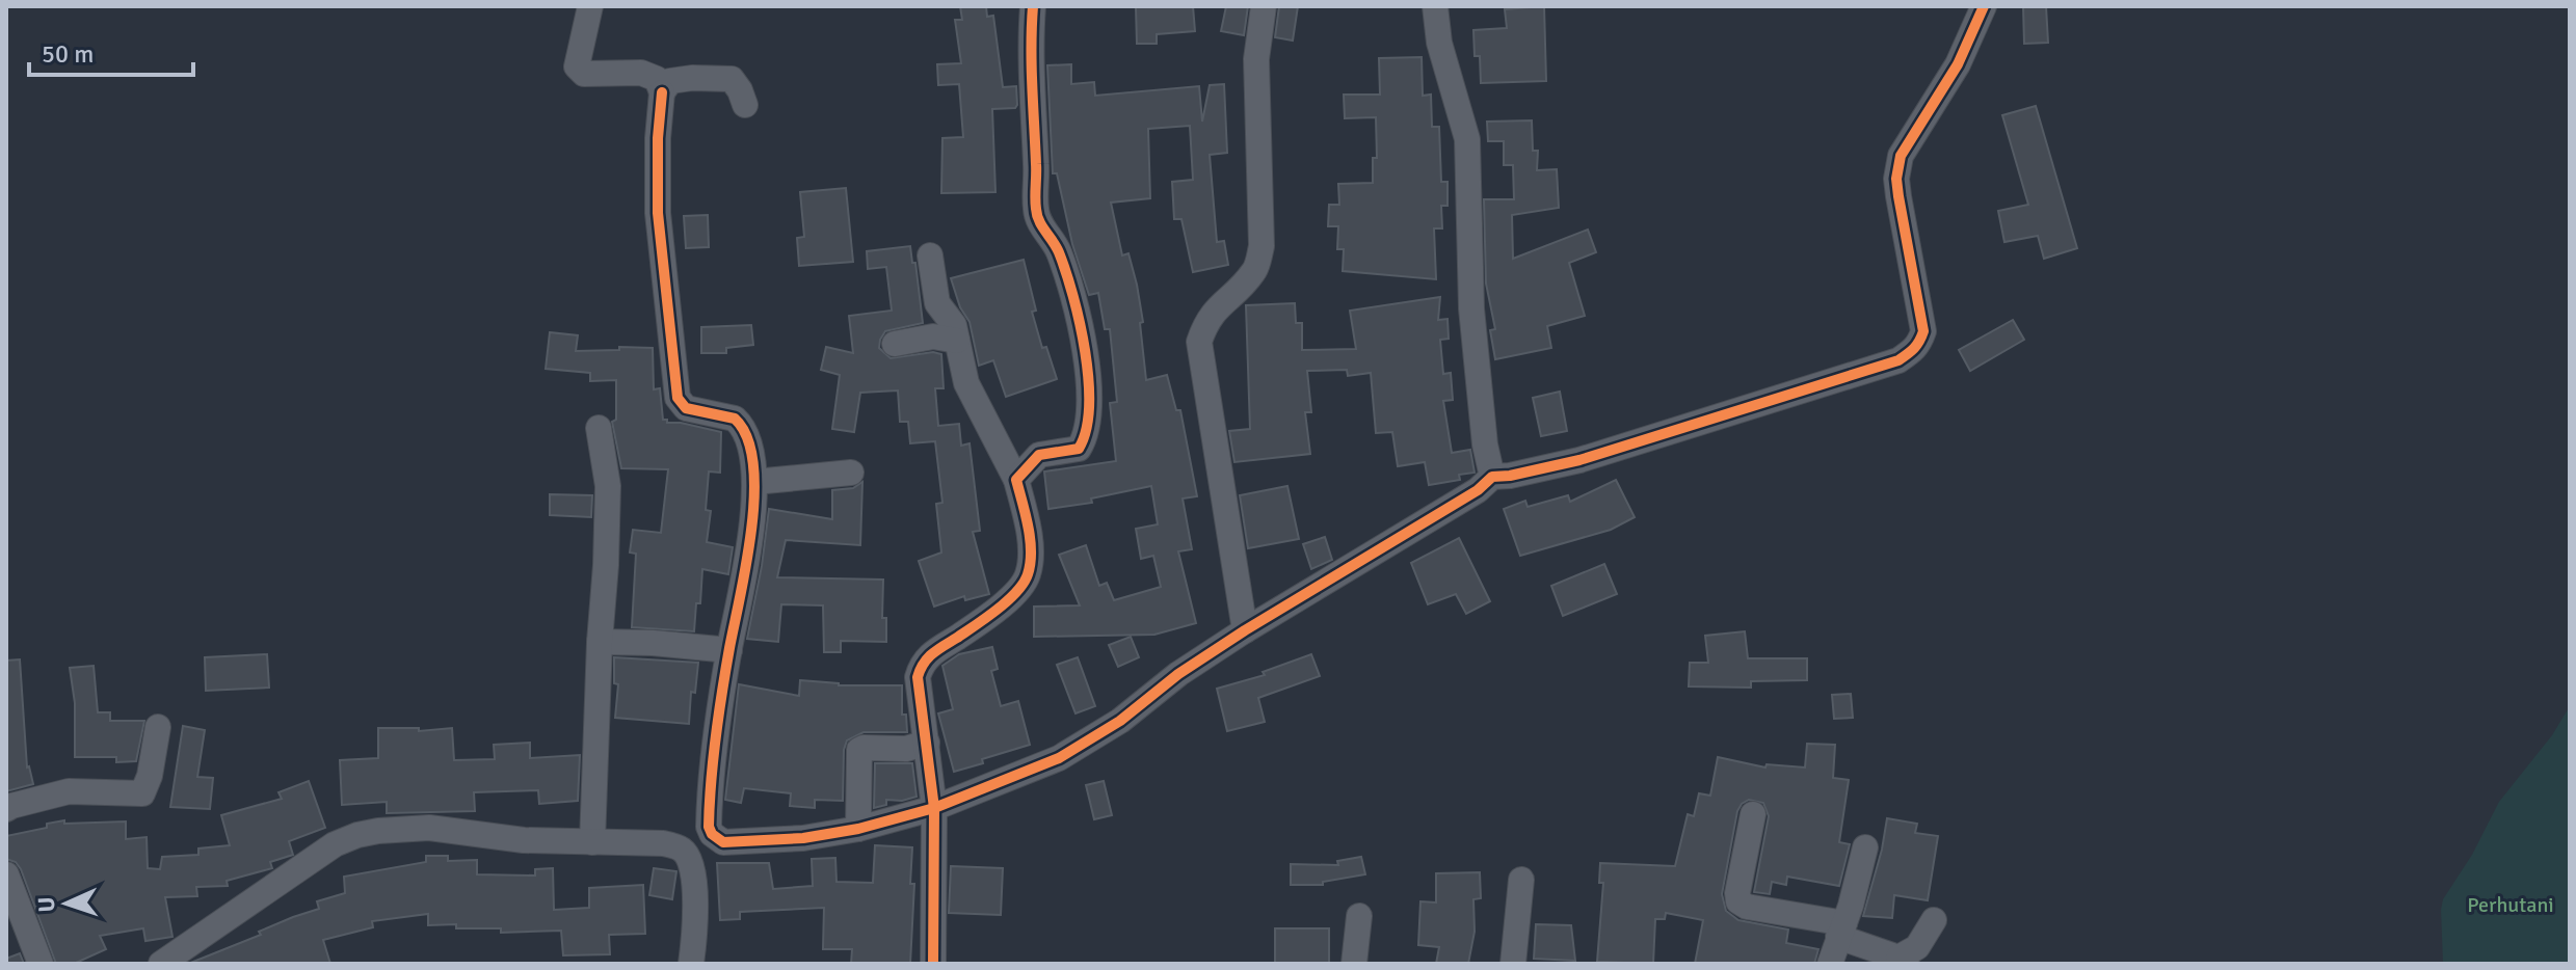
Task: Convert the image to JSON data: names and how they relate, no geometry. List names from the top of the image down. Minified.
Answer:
{"parks":["Perhutani"],"scale_bar":"50 m","north":"left"}
